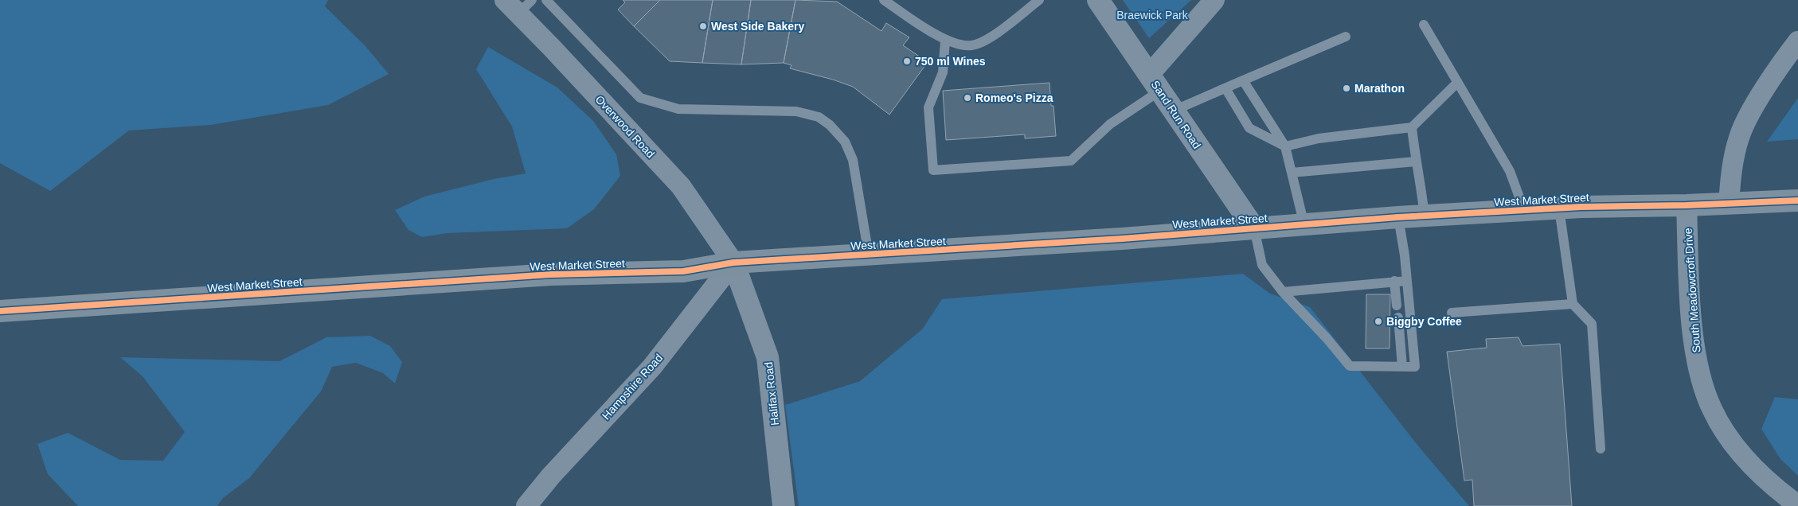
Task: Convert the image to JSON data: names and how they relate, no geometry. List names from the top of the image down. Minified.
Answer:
{"streets":{"main road":["West Market Street"],"street":["Sand Run Road","Overwood Road","South Meadowcroft Drive","Hampshire Road","Halifax Road"]},"crossings":[["Sand Run Road","West Market Street"],["Overwood Road","West Market Street"],["Overwood Road","Hampshire Road"],["Overwood Road","Halifax Road"],["West Market Street","South Meadowcroft Drive"],["West Market Street","Hampshire Road"],["West Market Street","Halifax Road"],["Hampshire Road","Halifax Road"]],"parks":["Braewick Park"],"places":["West Side Bakery","750 ml Wines","Marathon","Romeo's Pizza","Biggby Coffee"]}
